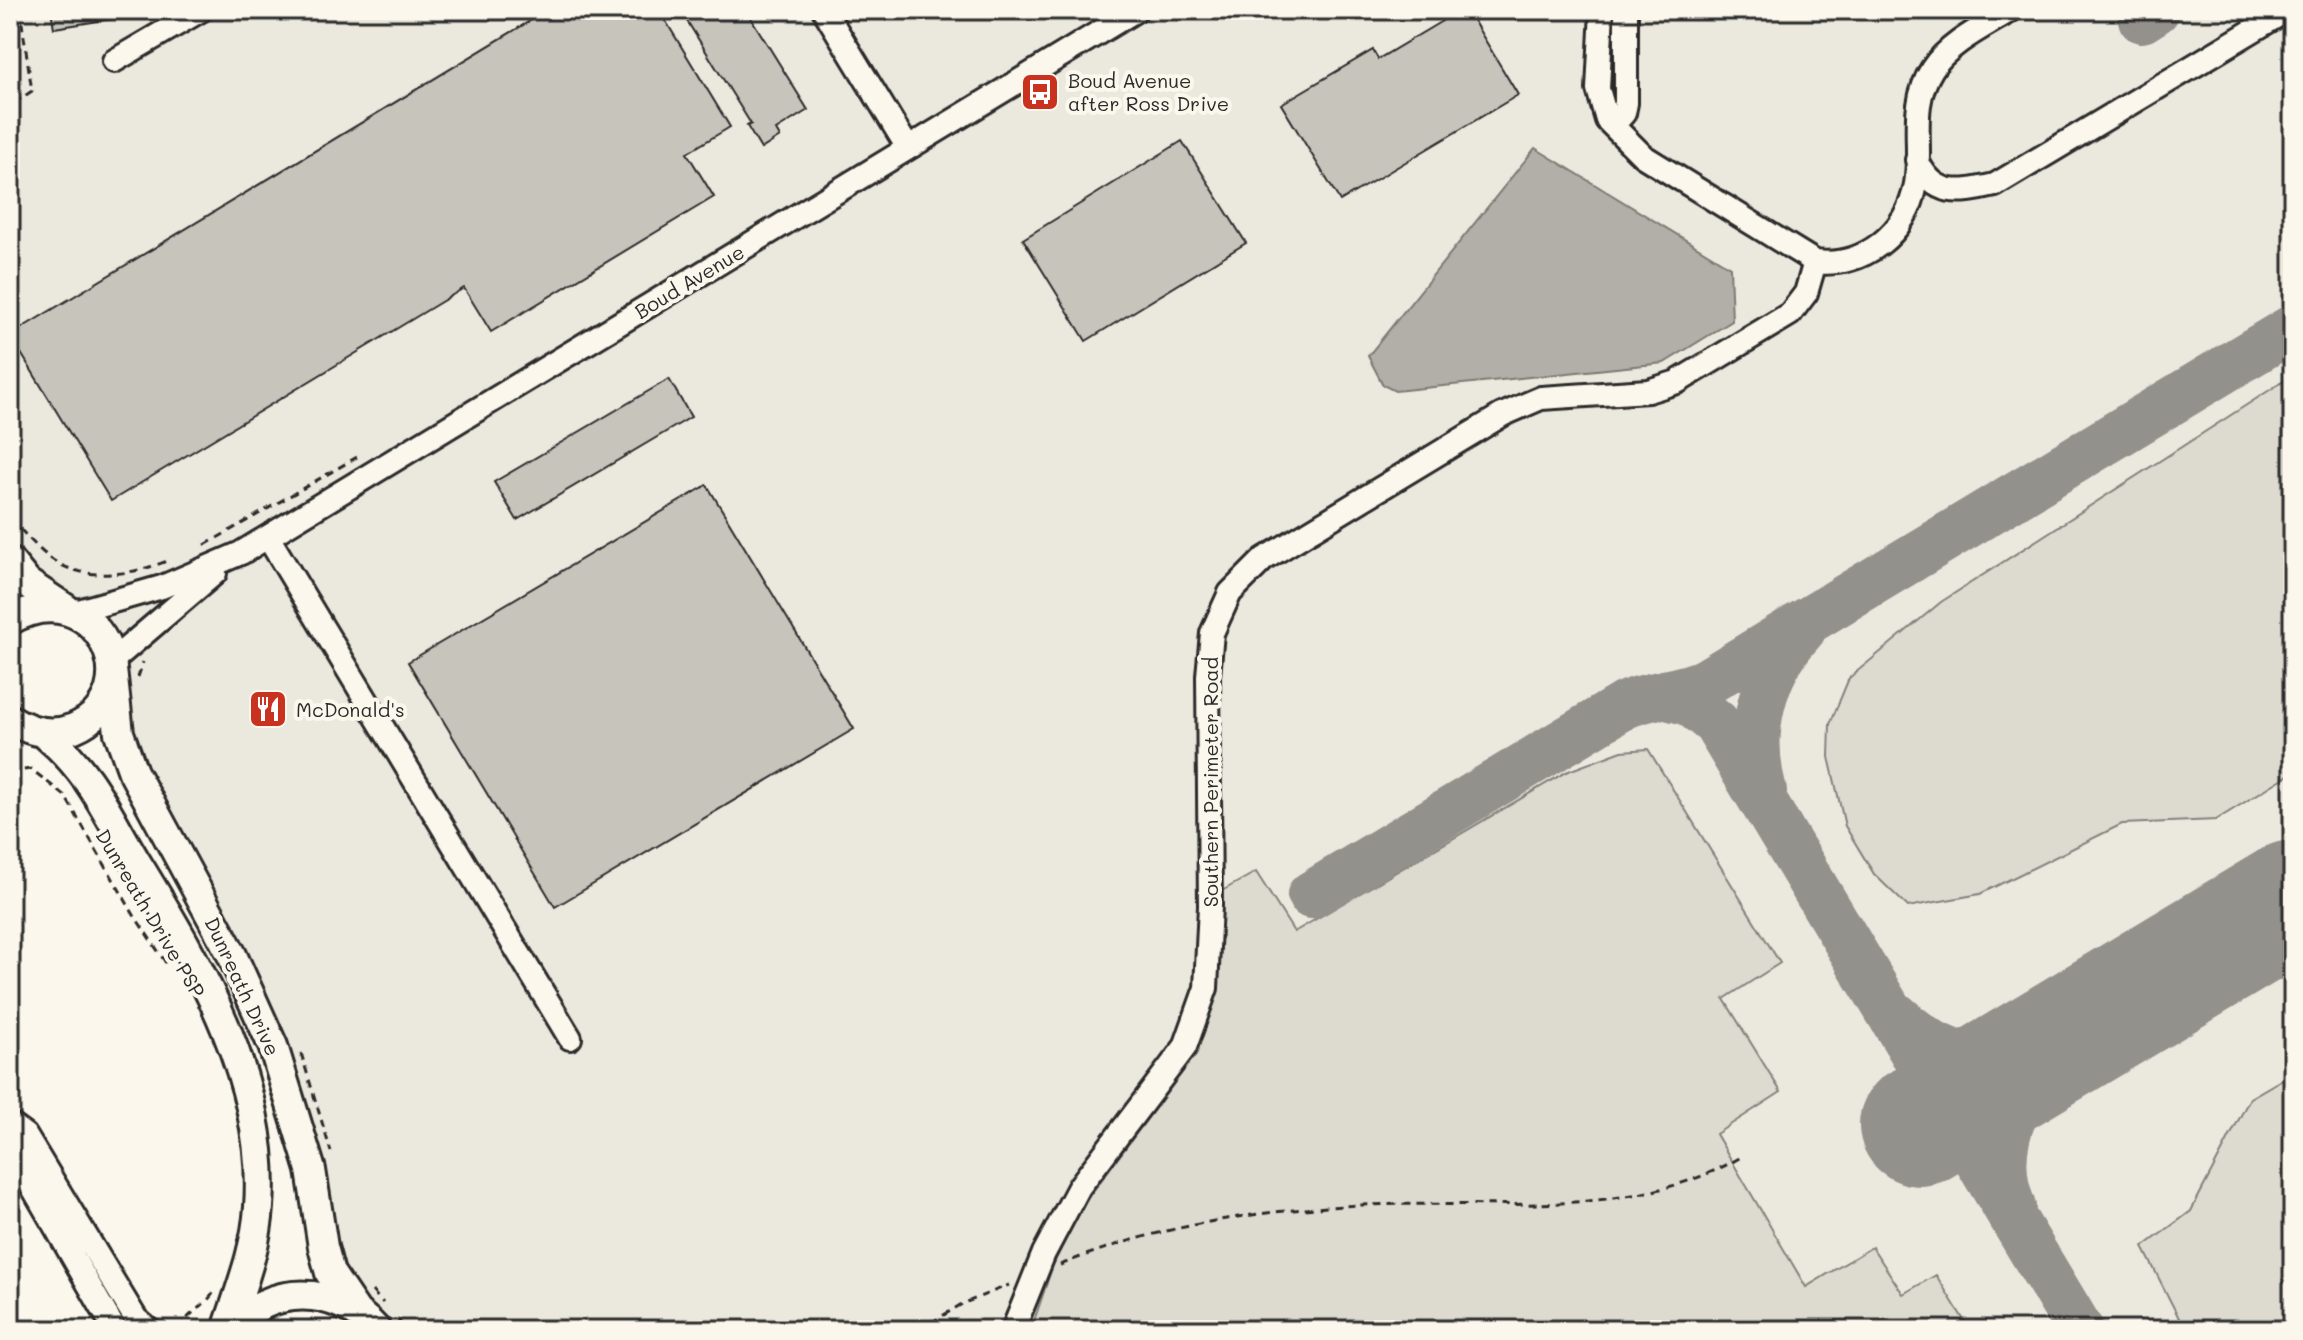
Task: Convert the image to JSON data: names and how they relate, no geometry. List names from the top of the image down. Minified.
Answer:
{"streets":{"main road":["Dunreath Drive"],"street":["Boud Avenue","Southern Perimeter Road"],"path":["Dunreath Drive PSP"]},"crossings":[["Boud Avenue","Dunreath Drive"]],"places":{"bus stop":["Boud Avenue after Ross Drive"],"restaurant":["McDonald's"]}}
